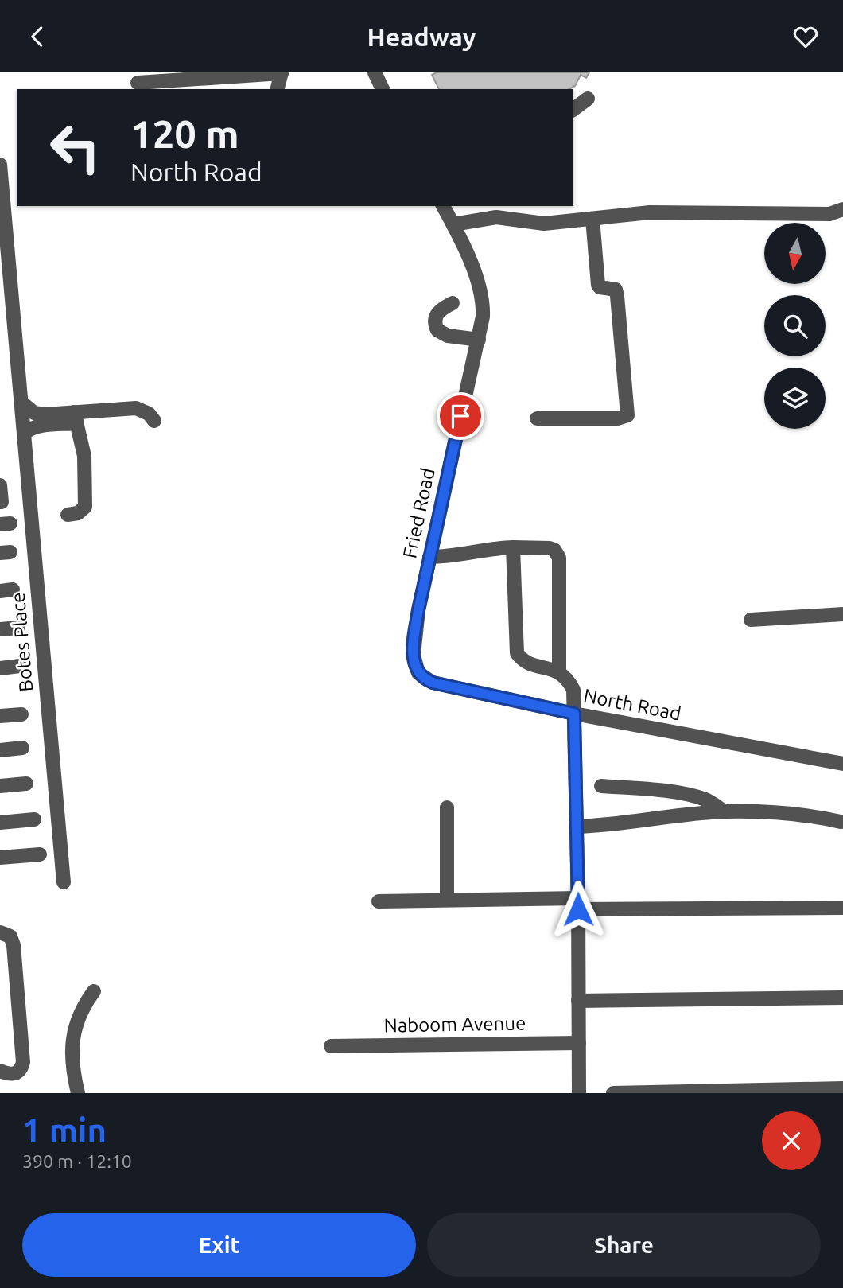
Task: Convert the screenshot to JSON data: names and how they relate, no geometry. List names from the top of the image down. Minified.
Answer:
{"streets":{"street":["Fried Road","Botes Place","North Road","Naboom Avenue"]},"crossings":[["Fried Road","North Road"]],"north":"bottom","page":{"header":"Headway","turn":["120 m","North Road"],"heading":["1 min","390 m · 12:10"],"buttons":["Exit","Share"]}}
